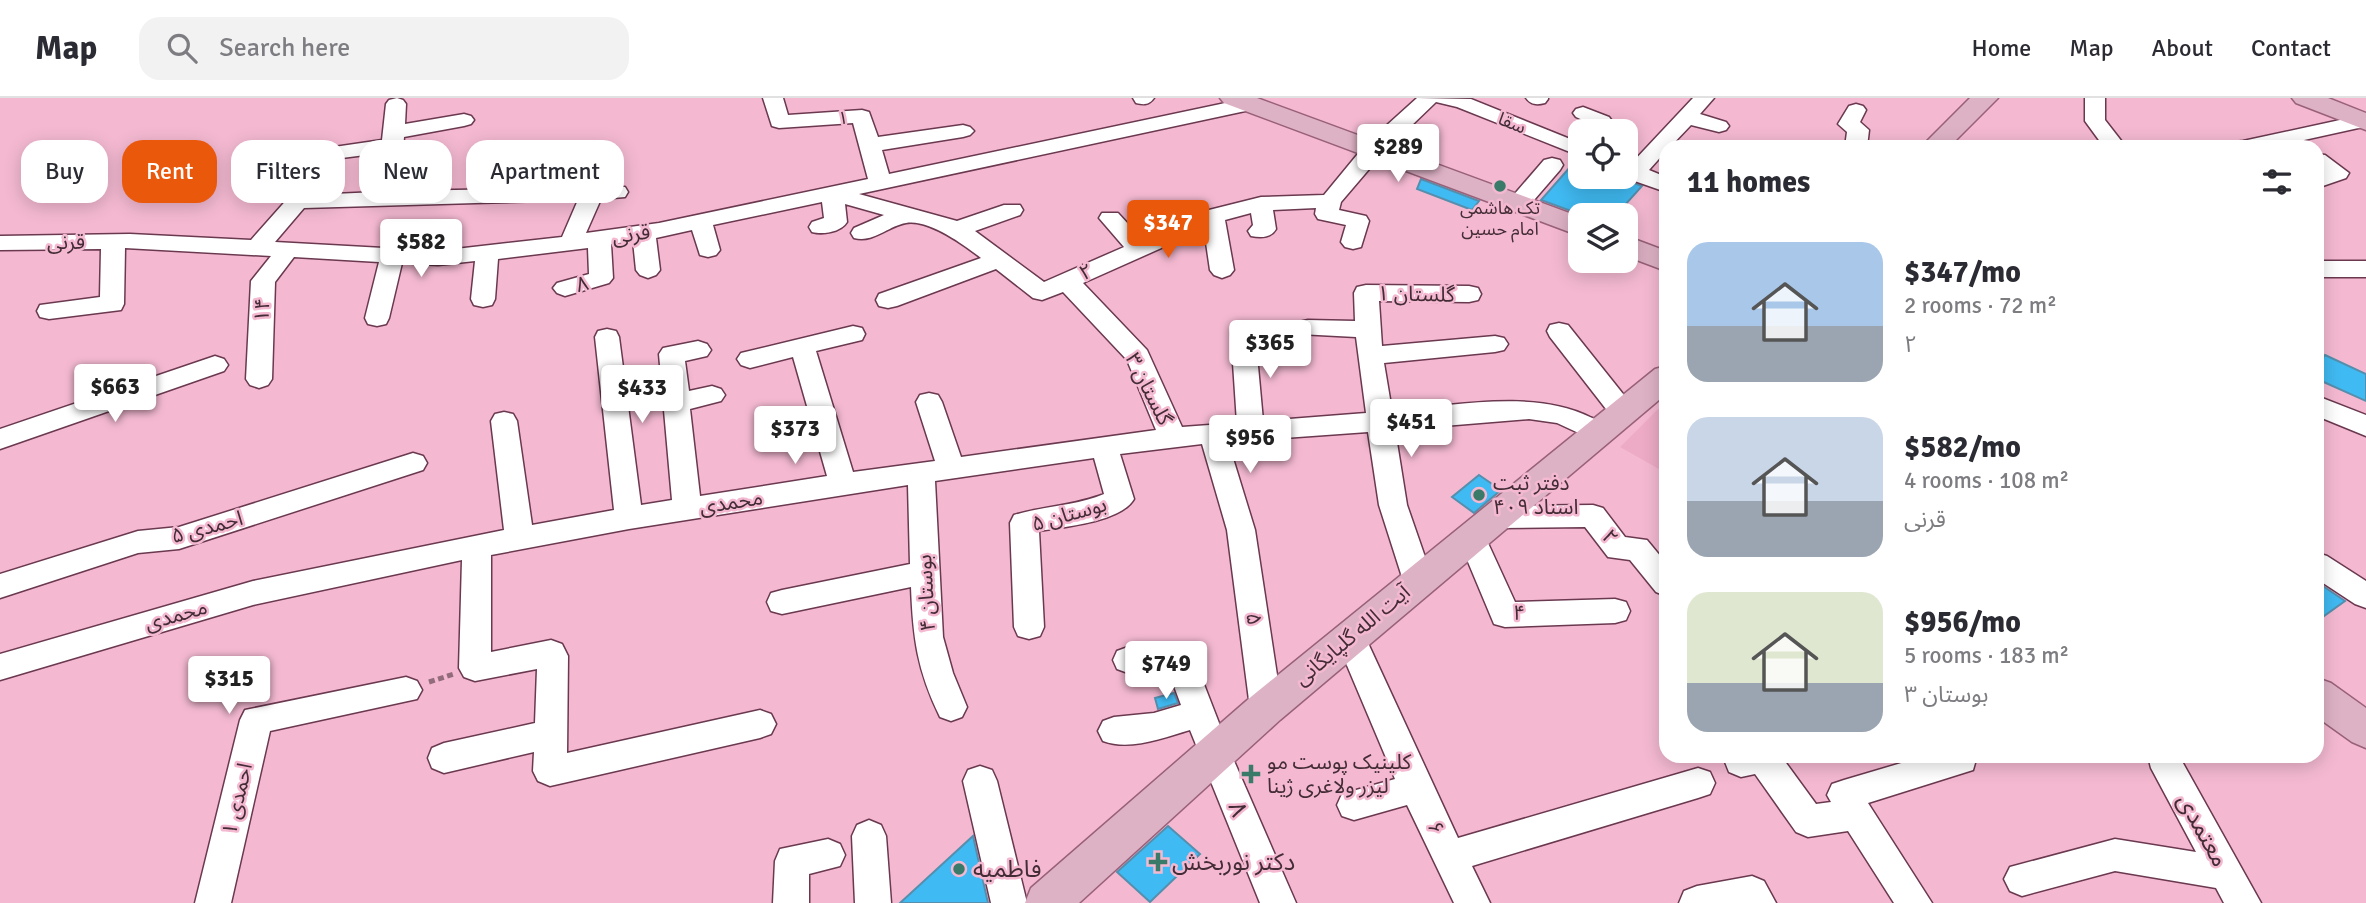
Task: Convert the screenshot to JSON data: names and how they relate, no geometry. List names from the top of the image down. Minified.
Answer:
{"streets":{"main road":["آیت الله گلپایگانی"],"street":["۱","سقا","قرنی","۲","۸","گلستان ۱","۱۴","گلستان ۳","محمدی","بوستان ۵","احمدی ۵","بوستان ۴","۴","۵","احمدی ۱","۶","معتمدی"]},"crossings":[["۱","قرنی"],["قرنی","۲"],["قرنی","۸"],["قرنی","۱۴"],["۲","گلستان ۳"],["۲","۴"],["۲","آیت الله گلپایگانی"],["۸","آیت الله گلپایگانی"],["گلستان ۱","محمدی"],["گلستان ۱","آیت الله گلپایگانی"],["گلستان ۳","محمدی"],["محمدی","بوستان ۵"],["محمدی","بوستان ۴"],["محمدی","۵"],["محمدی","آیت الله گلپایگانی"],["۴","آیت الله گلپایگانی"],["۵","آیت الله گلپایگانی"],["آیت الله گلپایگانی","۶"]],"places":{"other":["تک هاشمی امام حسین","دفتر ثبت اسناد ۴۰۹","فاطمیه"],"health":["کلینیک پوست مو لیزر ولاغری ژینا","دکتر نوربخش"]},"page":{"header":"Map","search":"Search here","nav":["Home","Map","About","Contact"],"price":["$289","$347","$582","$365","$663","$433","$451","$373","$956","$749","$315"],"chip":["Buy","Rent","Filters","New","Apartment"],"heading":"11 homes","list":[{"name":"$347/mo","note":"2 rooms · 72 m² · ۲"},{"name":"$582/mo","note":"4 rooms · 108 m² · قرنی"},{"name":"$956/mo","note":"5 rooms · 183 m² · بوستان ۳"}]}}
